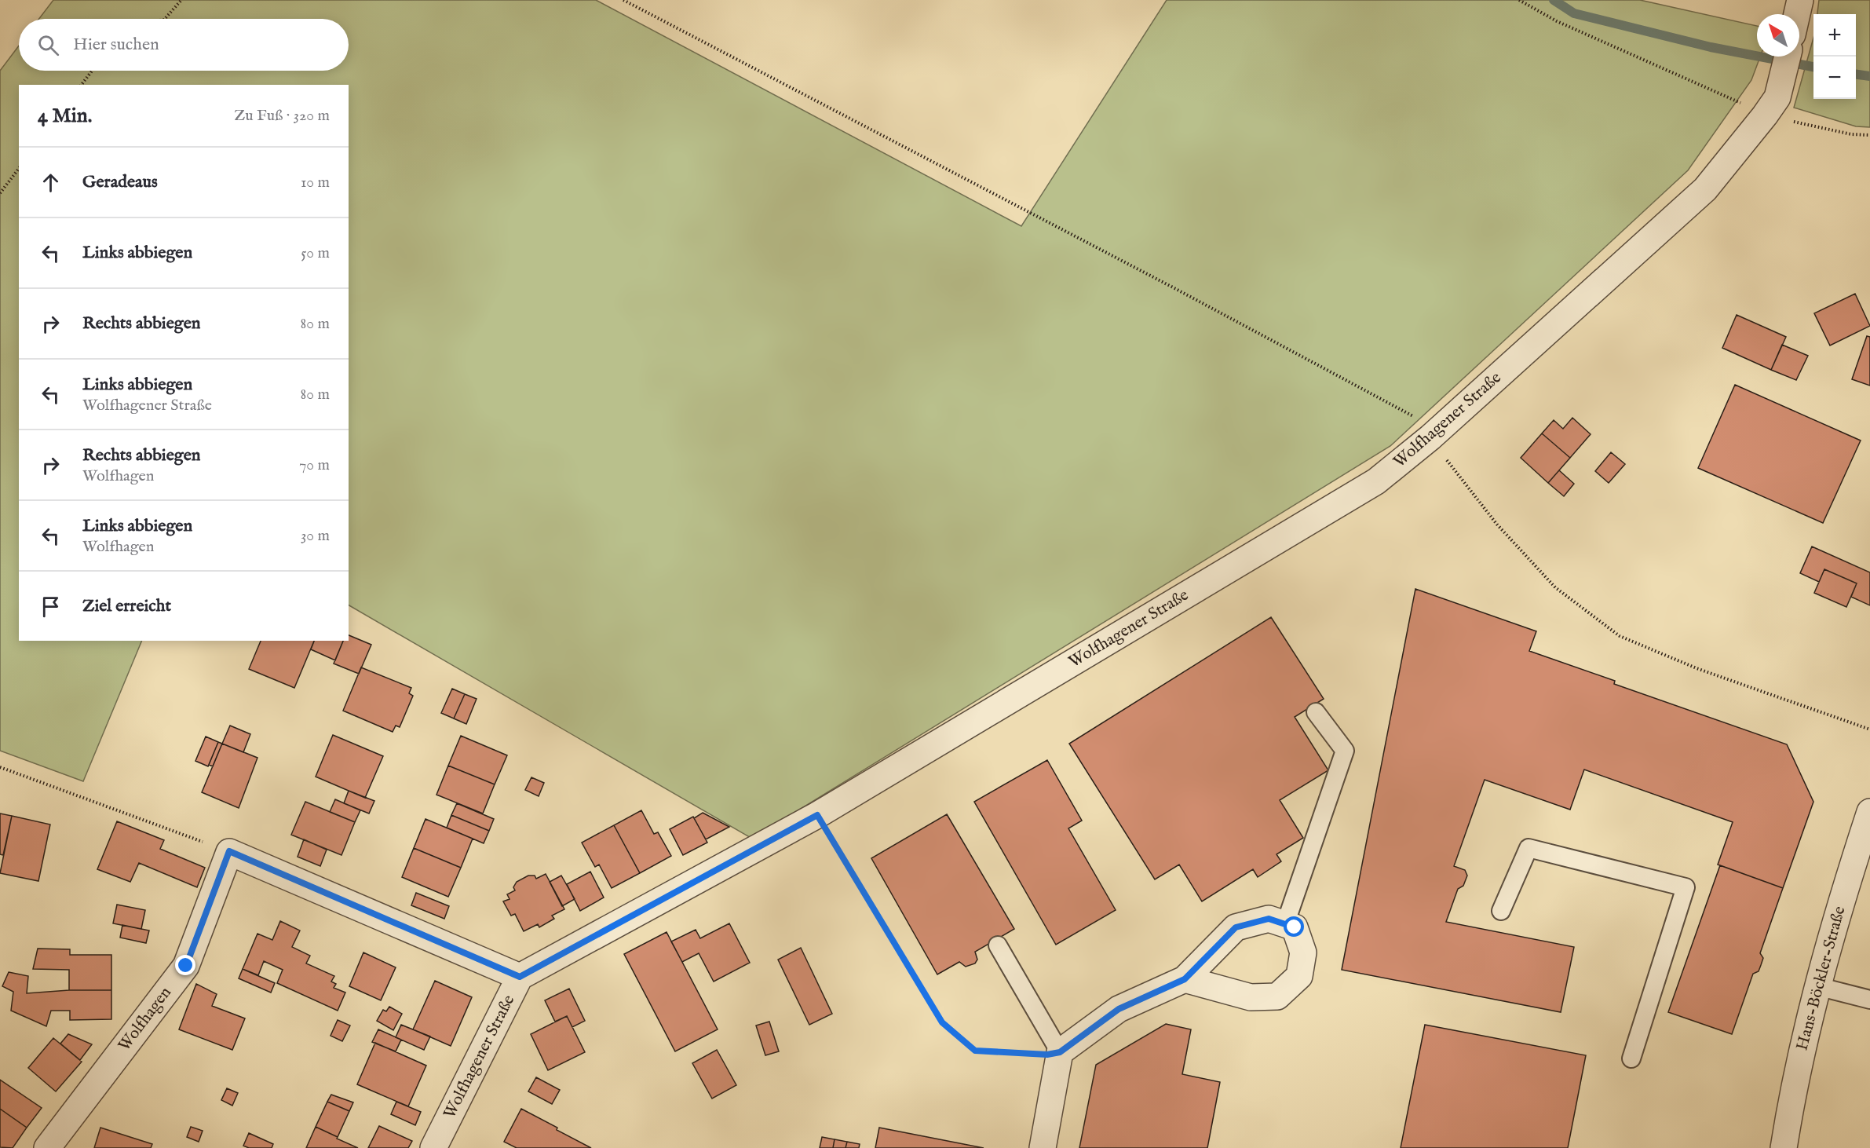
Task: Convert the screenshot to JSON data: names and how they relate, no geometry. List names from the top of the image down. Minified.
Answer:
{"streets":{"street":["Wolfhagener Straße","Hans-Böckler-Straße","Wolfhagen"]},"north":"top left","page":{"map_buttons":["+","−"],"search":"Hier suchen","heading":["4 Min.","Zu Fuß · 320 m"],"list":[["Geradeaus","10 m"],["Links abbiegen","50 m"],["Rechts abbiegen","80 m"],["Links abbiegen","Wolfhagener Straße","80 m"],["Rechts abbiegen","Wolfhagen","70 m"],["Links abbiegen","Wolfhagen","30 m"],"Ziel erreicht"]}}
